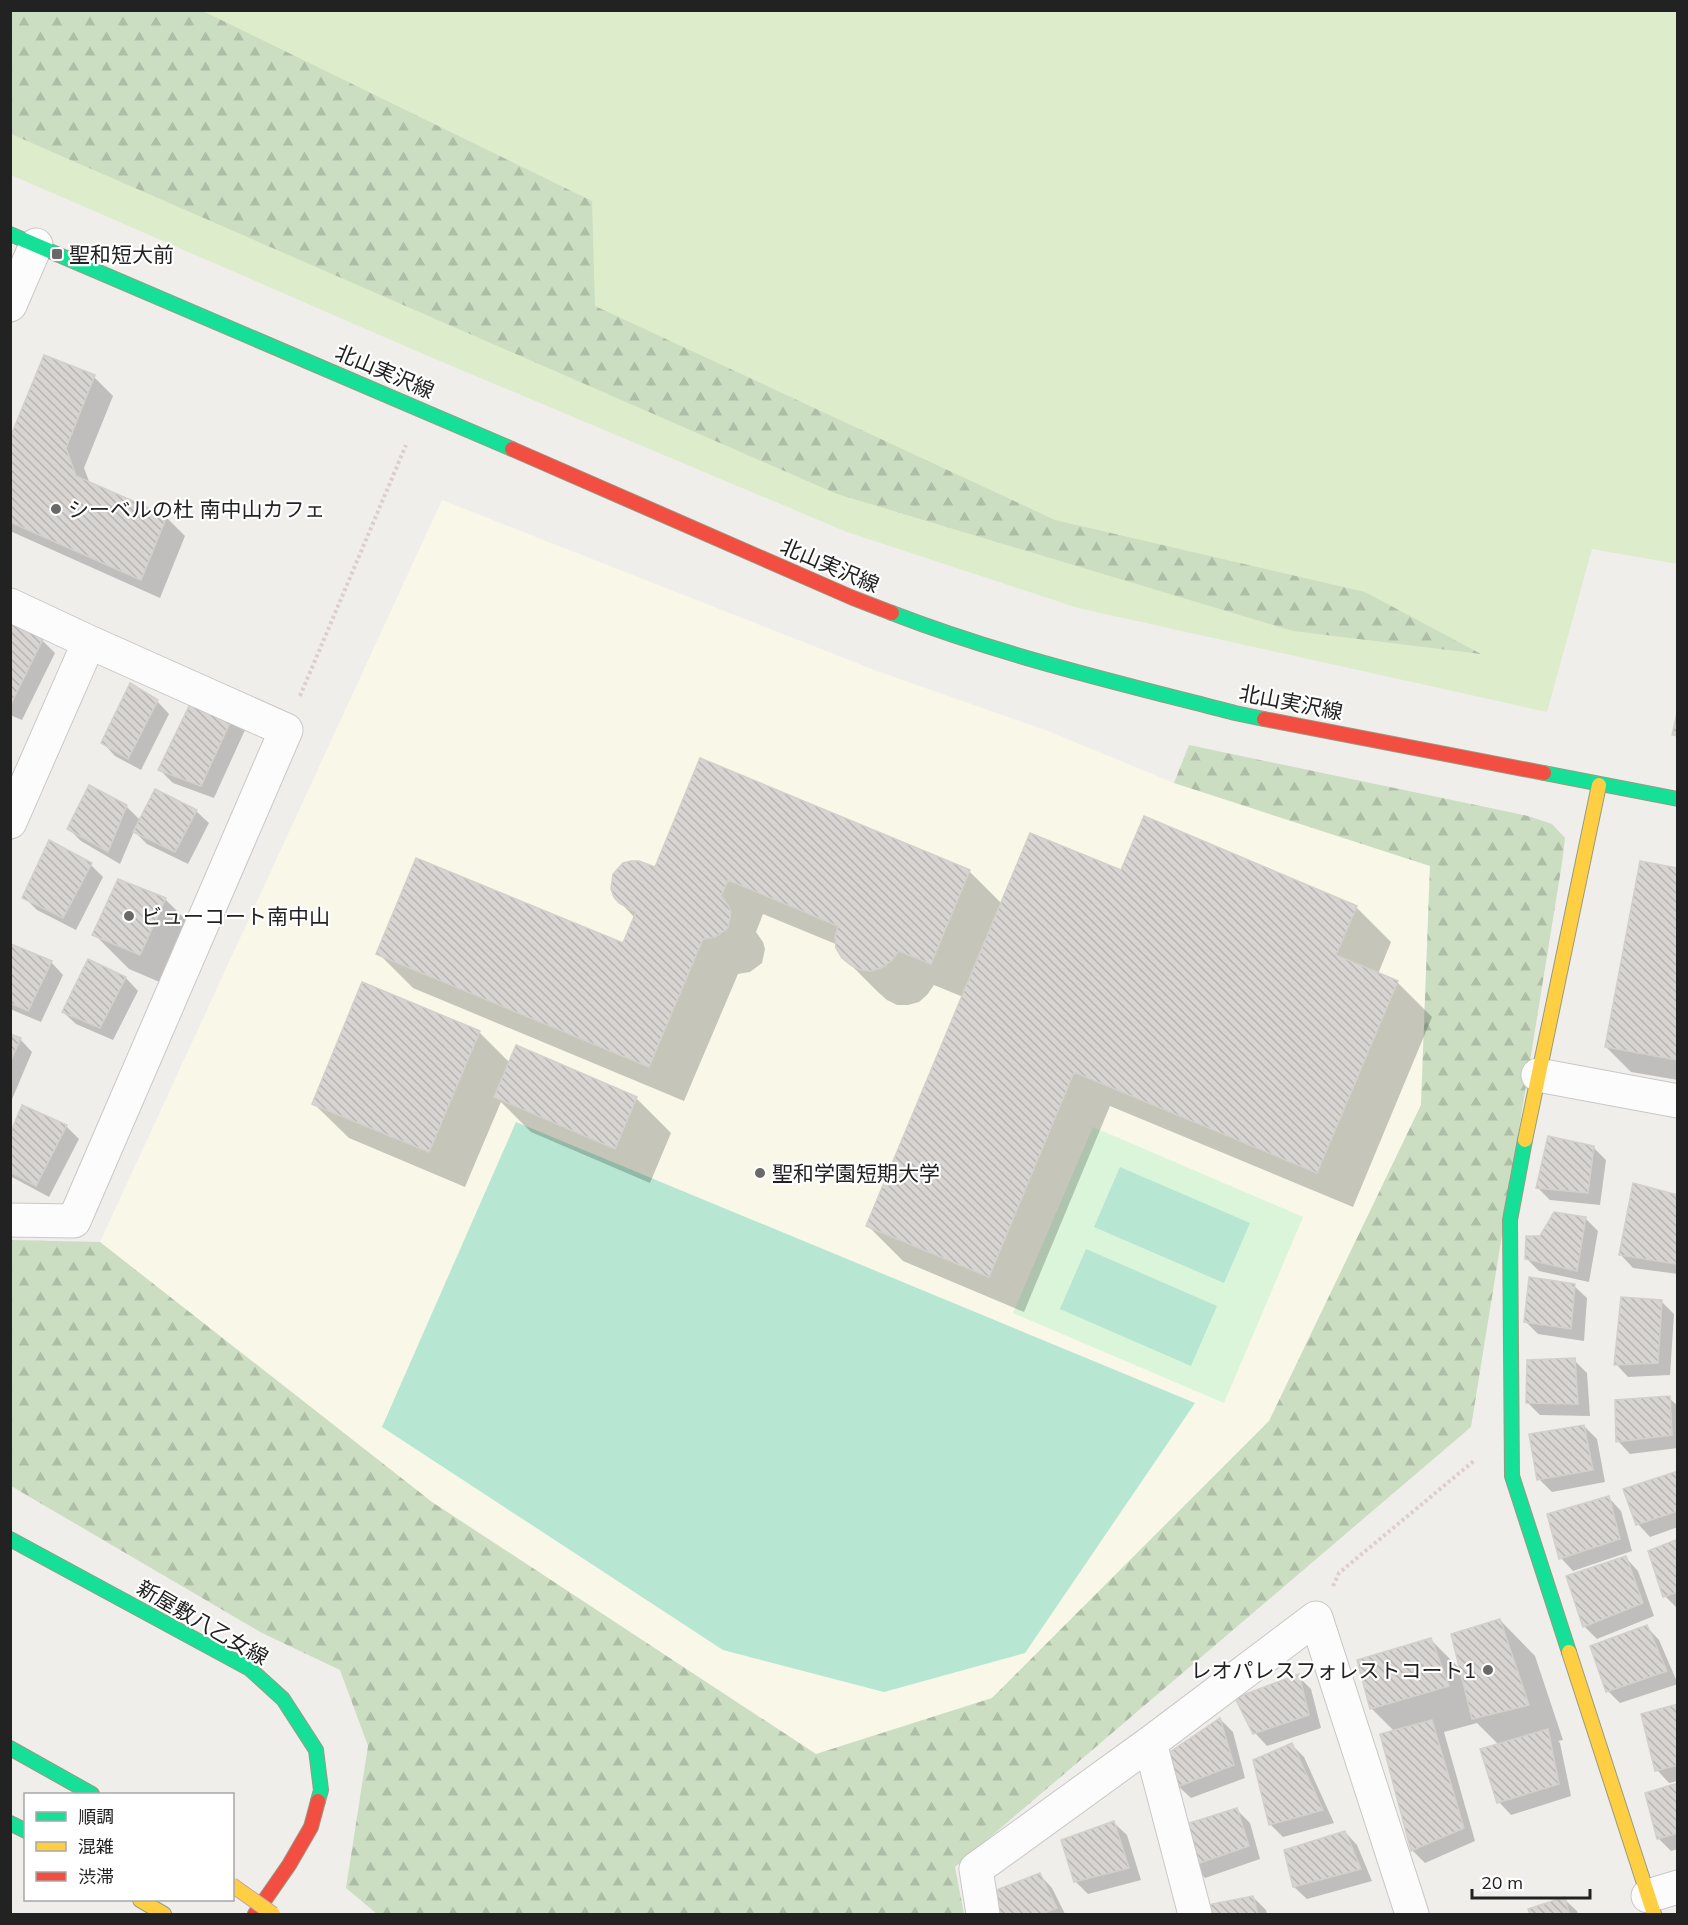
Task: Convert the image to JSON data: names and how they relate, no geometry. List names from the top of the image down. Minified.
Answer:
{"streets":{"main road":["北山実沢線","新屋敷八乙女線"]},"places":{"transit":["聖和短大前"],"other":["シーベルの杜 南中山カフェ","ビューコート南中山","聖和学園短期大学","レオパレスフォレストコート1"]},"legend":["順調","混雑","渋滞"],"scale_bar":"20 m"}
